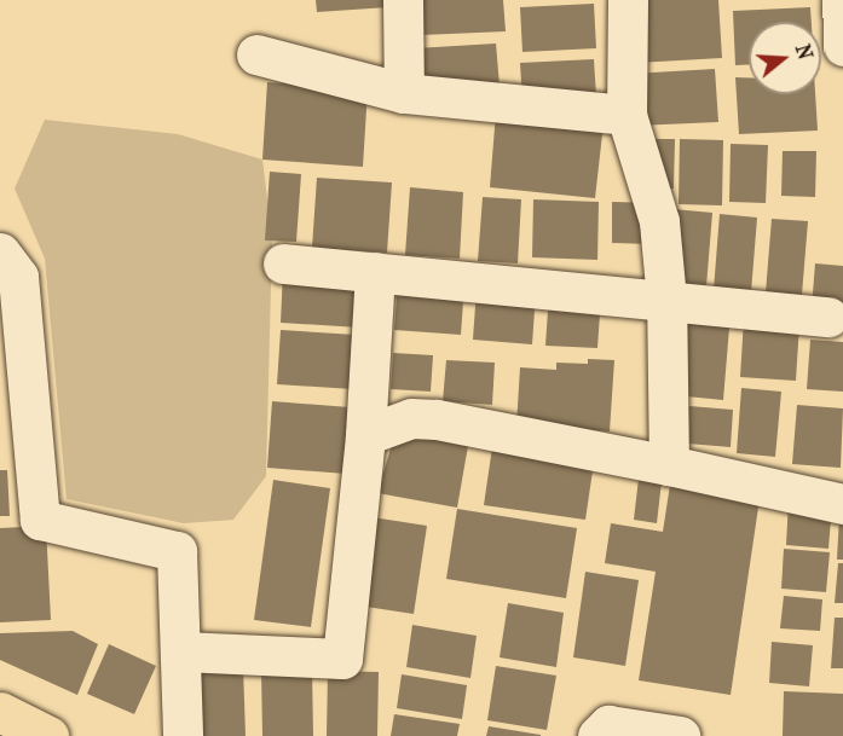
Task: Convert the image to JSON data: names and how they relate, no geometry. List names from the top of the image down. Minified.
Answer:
{"north":"right"}
